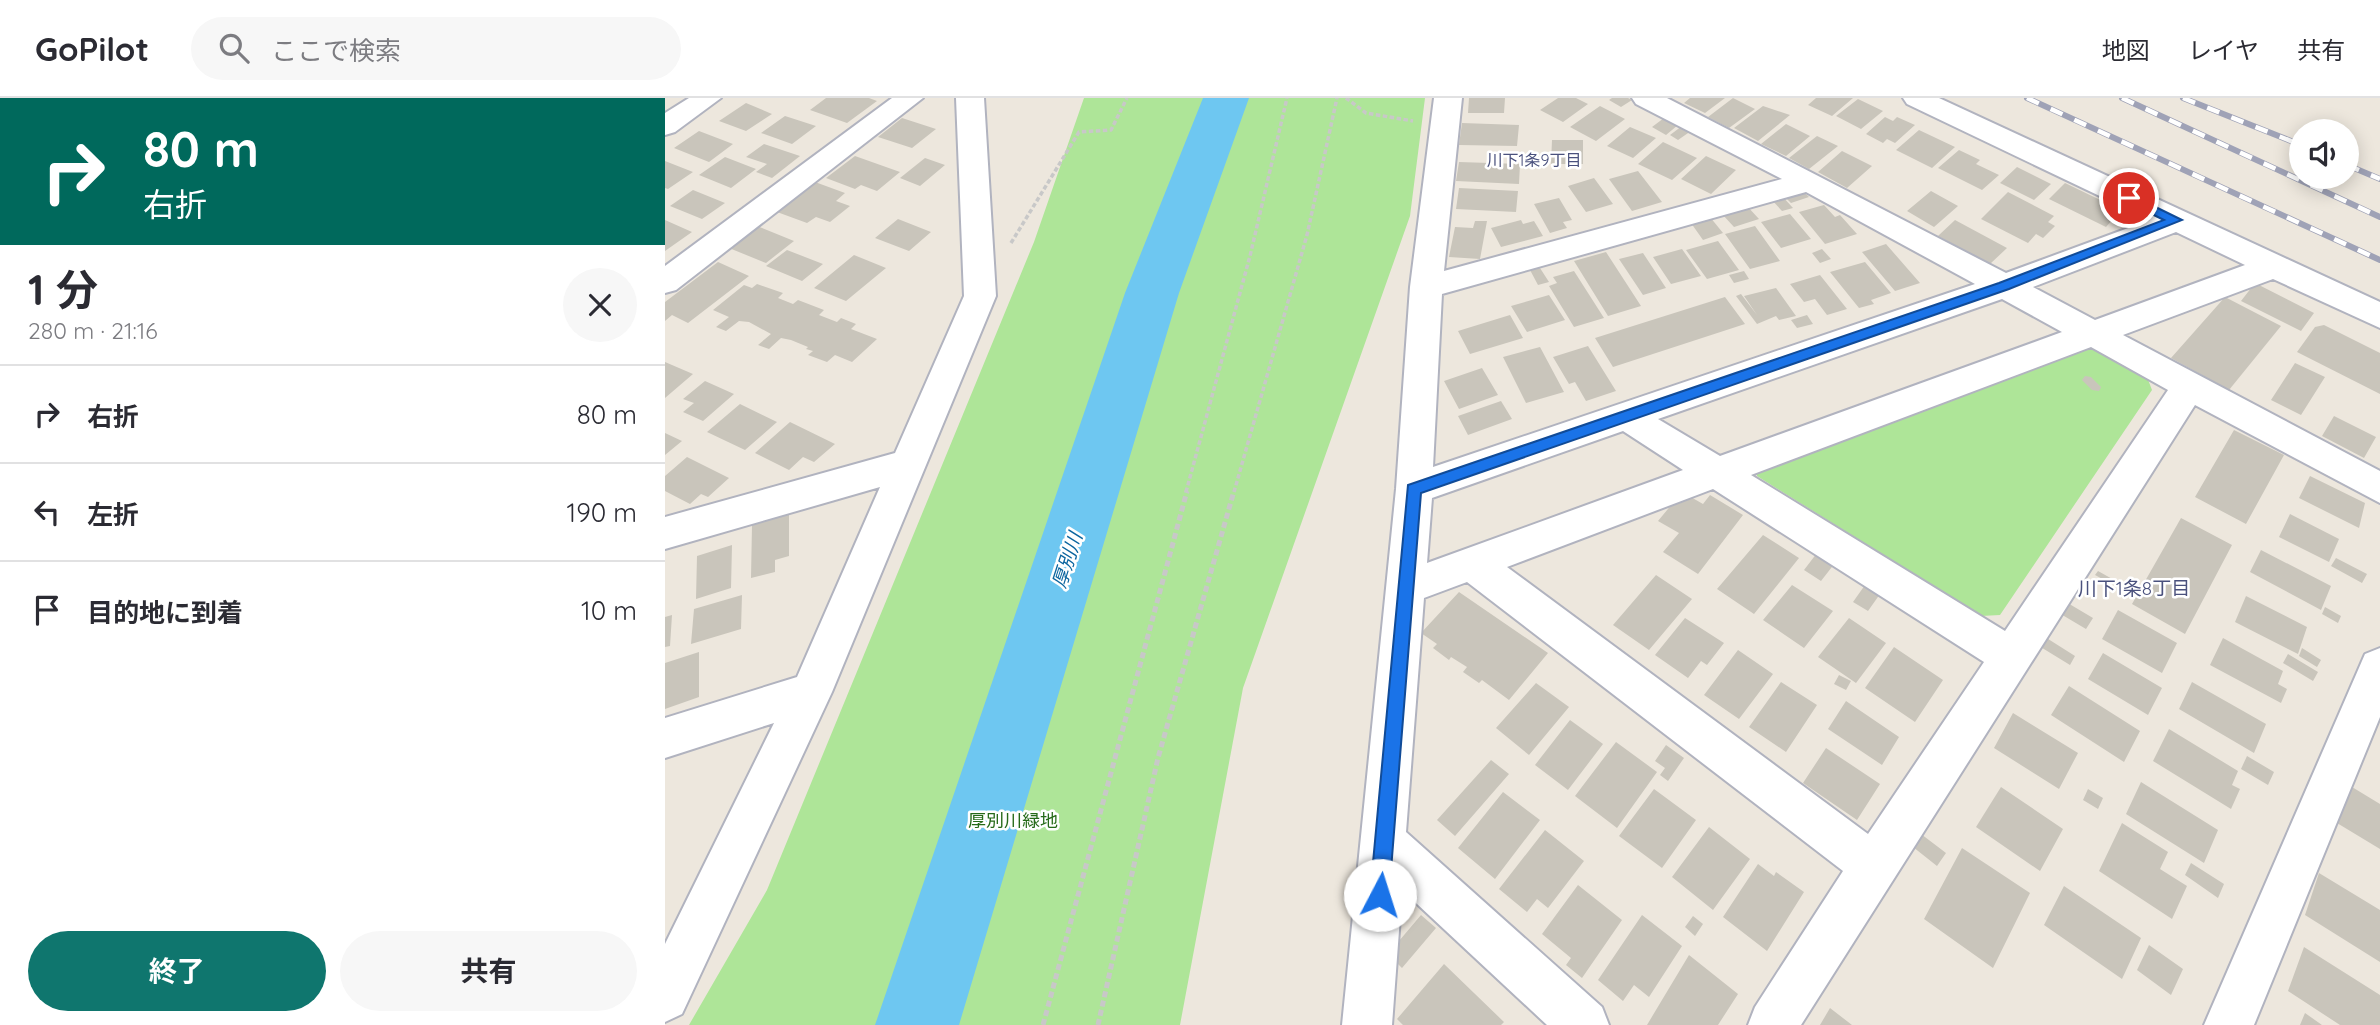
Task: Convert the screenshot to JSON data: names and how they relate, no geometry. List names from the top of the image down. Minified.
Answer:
{"districts":["川下1条9丁目","川下1条8丁目"],"water":["厚別川"],"parks":["厚別川緑地"],"page":{"header":"GoPilot","search":"ここで検索","nav":["地図","レイヤ","共有"],"turn":["80 m","右折"],"heading":["1 分","280 m · 21:16"],"list":[{"name":"右折","value":"80 m"},{"name":"左折","value":"190 m"},{"name":"目的地に到着","value":"10 m"}],"buttons":["終了","共有"]}}
